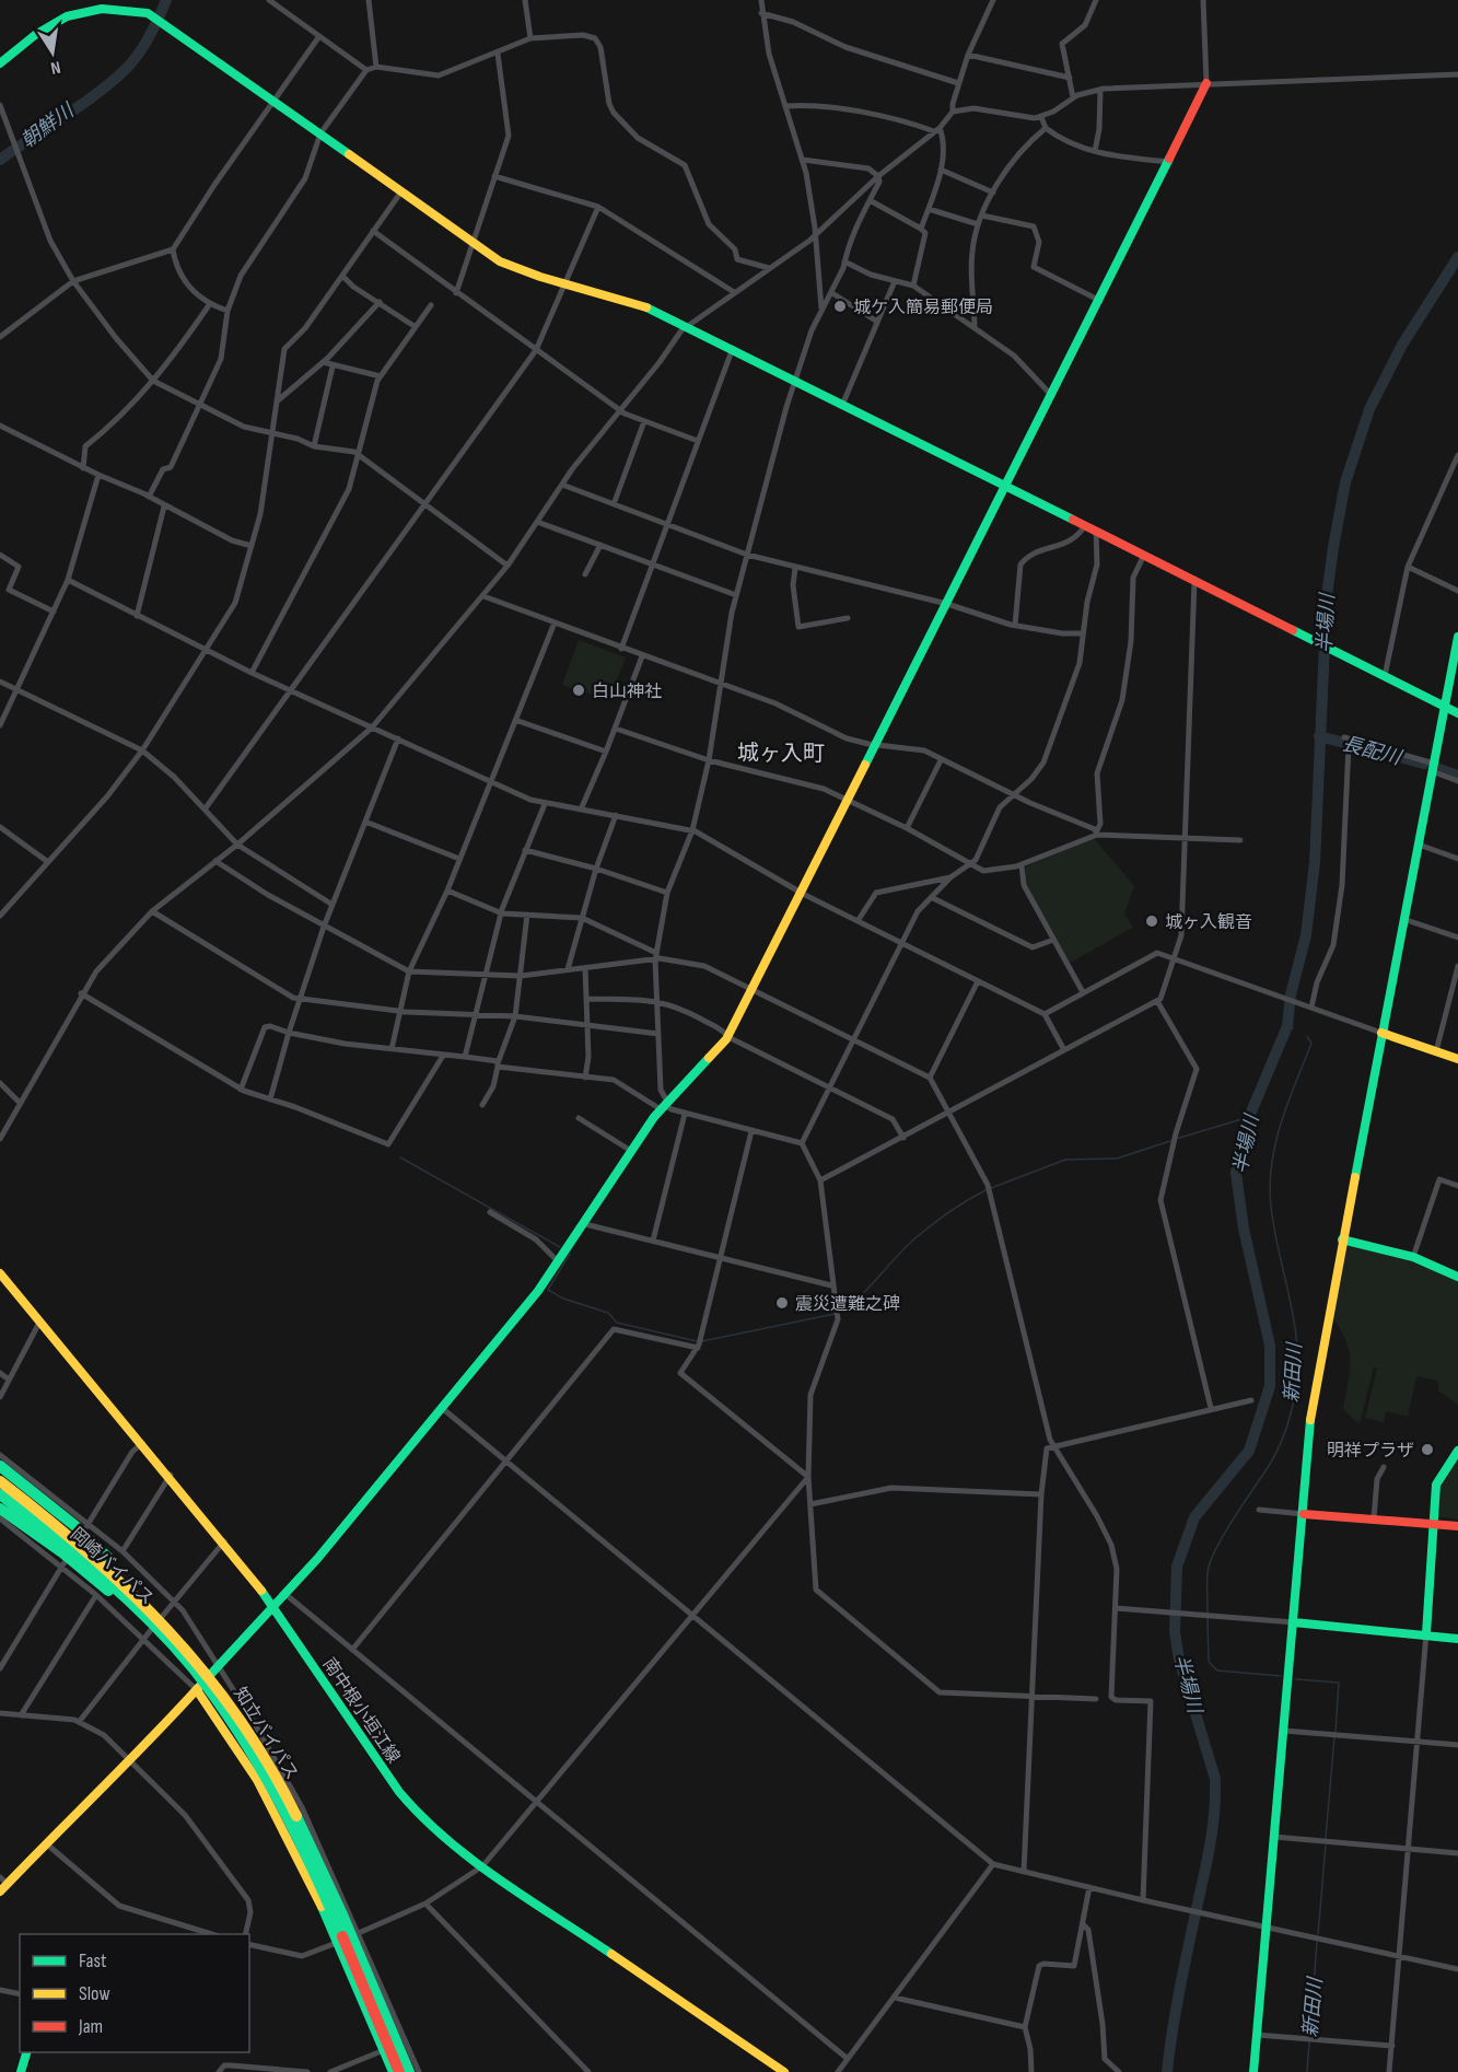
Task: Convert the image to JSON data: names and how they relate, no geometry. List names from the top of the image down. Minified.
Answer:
{"streets":{"main road":["岡崎バイパス","南中根小垣江線","知立バイパス"]},"crossings":[["岡崎バイパス","知立バイパス"]],"districts":["城ヶ入町"],"water":["朝鮮川","半場川","長配川","新田川"],"places":["城ケ入簡易郵便局","白山神社","城ヶ入観音","震災遭難之碑","明祥プラザ"],"legend":["Fast","Slow","Jam"],"north":"bottom"}
